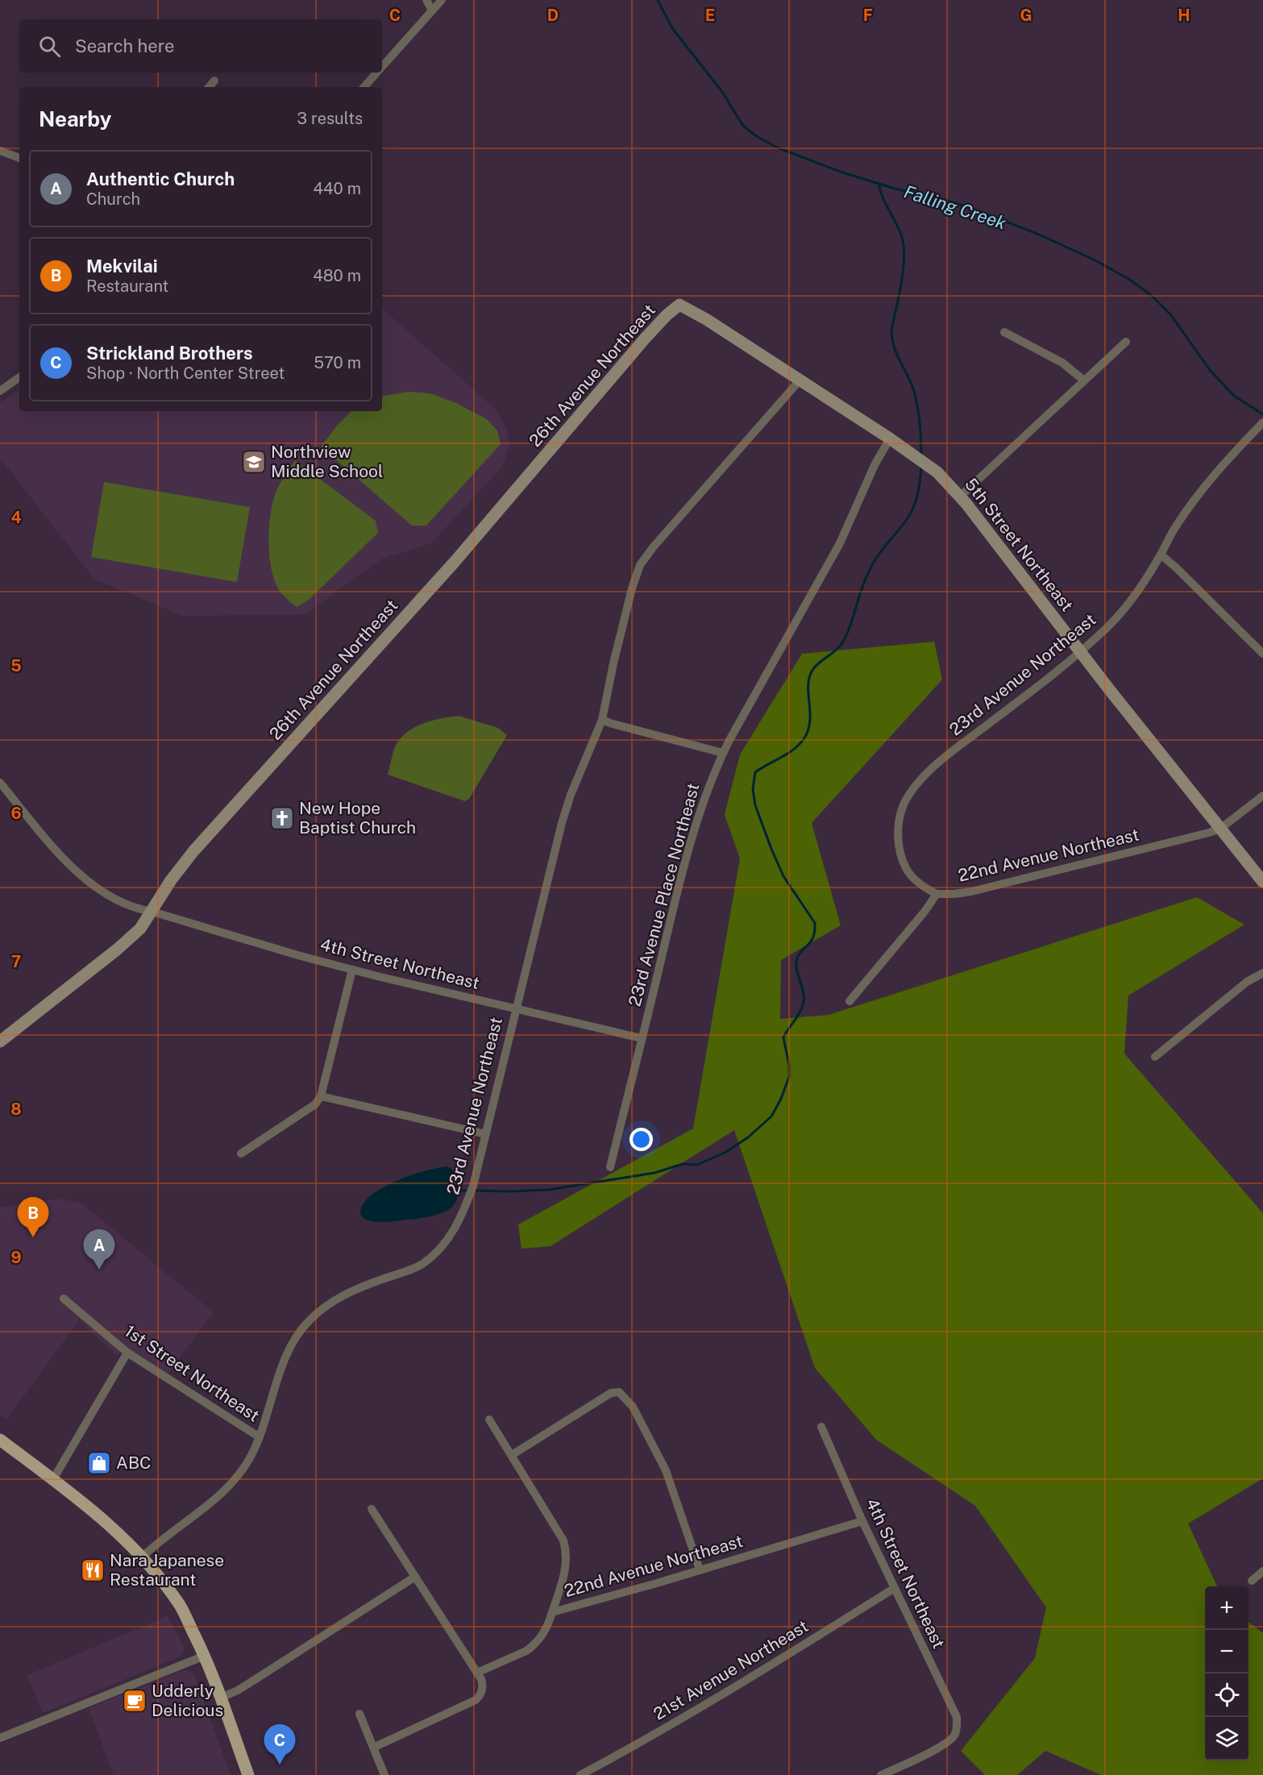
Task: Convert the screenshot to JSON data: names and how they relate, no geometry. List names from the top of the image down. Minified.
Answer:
{"streets":{"street":["26th Avenue Northeast","5th Street Northeast","23rd Avenue Northeast","22nd Avenue Northeast","23rd Avenue Place Northeast","4th Street Northeast","1st Street Northeast","21st Avenue Northeast"]},"crossings":[["26th Avenue Northeast","5th Street Northeast"],["26th Avenue Northeast","4th Street Northeast"],["5th Street Northeast","23rd Avenue Northeast"],["5th Street Northeast","22nd Avenue Northeast"],["5th Street Northeast","23rd Avenue Place Northeast"],["23rd Avenue Northeast","22nd Avenue Northeast"],["23rd Avenue Northeast","4th Street Northeast"],["23rd Avenue Northeast","1st Street Northeast"],["22nd Avenue Northeast","4th Street Northeast"],["23rd Avenue Place Northeast","4th Street Northeast"],["4th Street Northeast","21st Avenue Northeast"]],"water":["Falling Creek"],"places":{"school or university":["Northview Middle School"],"church":["New Hope Baptist Church"],"shop":["ABC"],"restaurant":["Nara Japanese Restaurant"],"cafe":["Udderly Delicious"]},"page":{"search":"Search here","heading":["Nearby","3 results"],"list":[{"mark":"A","name":"Authentic Church","note":"Church","value":"440 m"},{"mark":"B","name":"Mekvilai","note":"Restaurant","value":"480 m"},{"mark":"C","name":"Strickland Brothers","note":"Shop · North Center Street","value":"570 m"}],"pins":["B","A","C"],"map_buttons":["+","−"]},"grid":{"columns":["C","D","E","F","G","H"],"rows":["4","5","6","7","8","9"]}}
